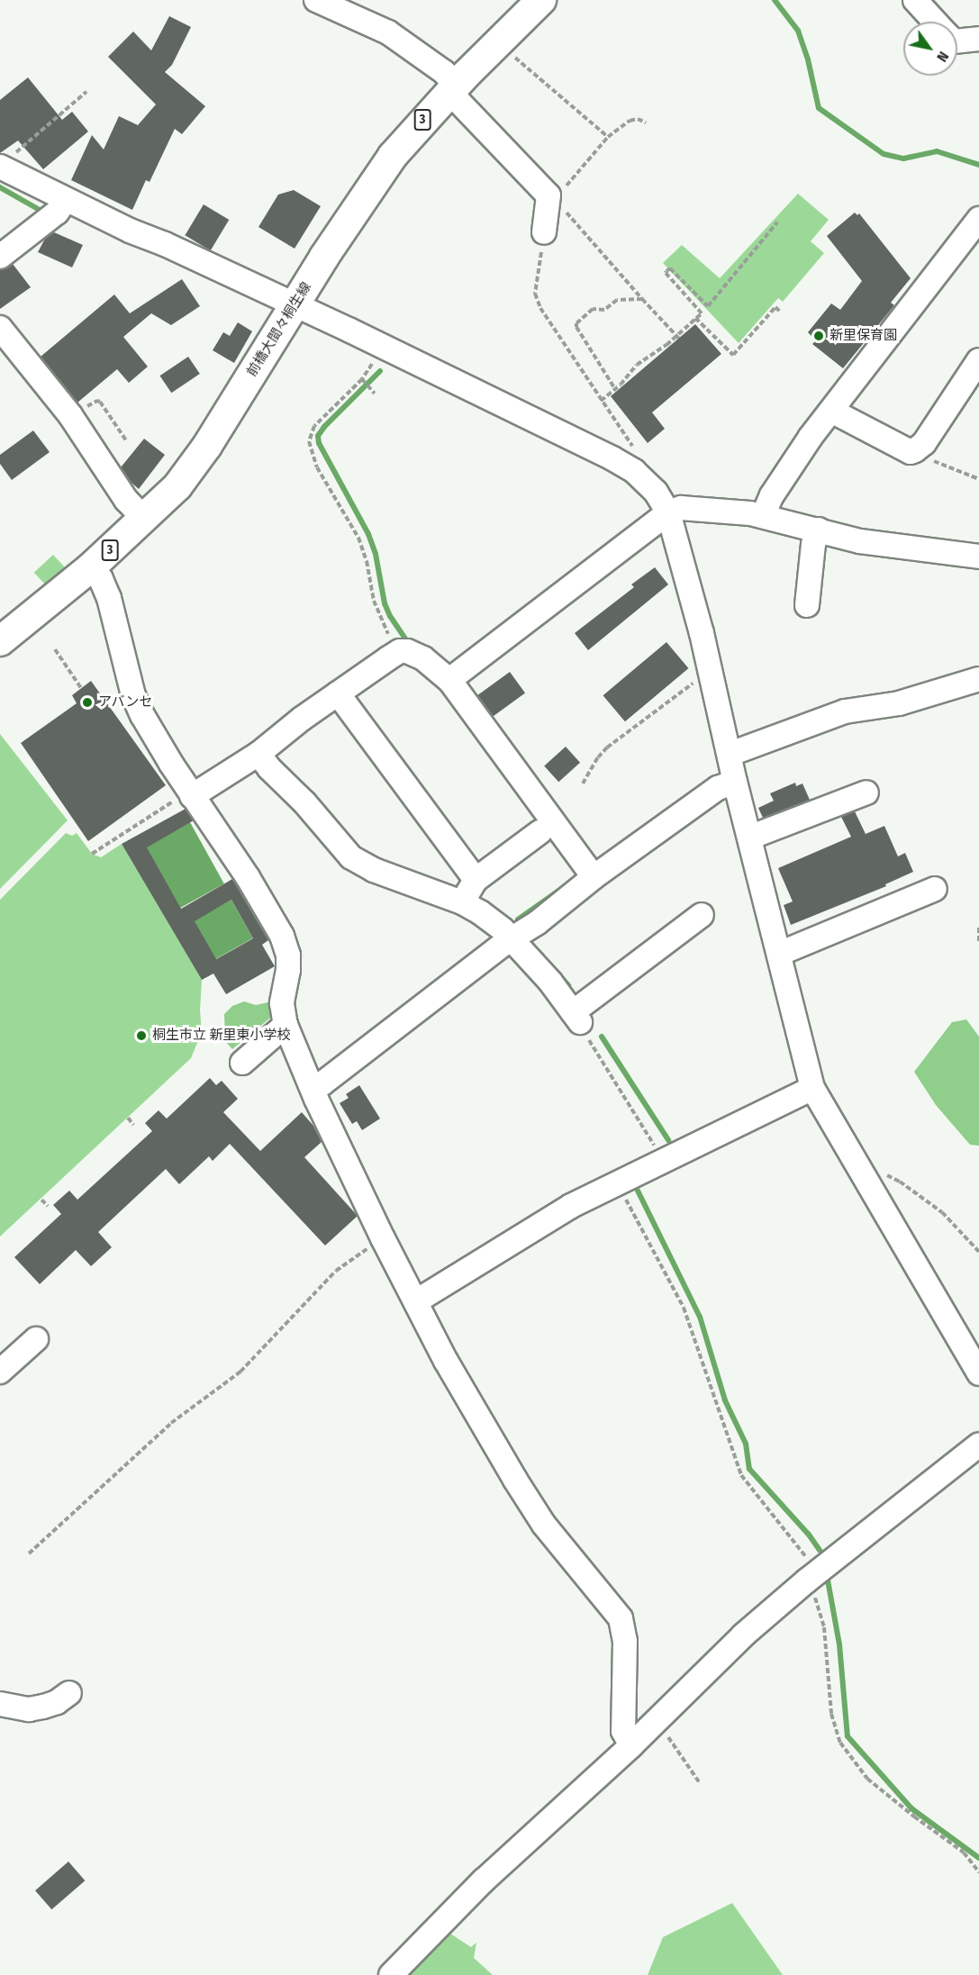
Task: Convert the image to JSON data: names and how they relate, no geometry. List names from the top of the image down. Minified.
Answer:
{"streets":{"main road":["3","前橋大間々桐生線"]},"places":["新里保育園","アバンセ","桐生市立 新里東小学校"],"north":"bottom right"}
